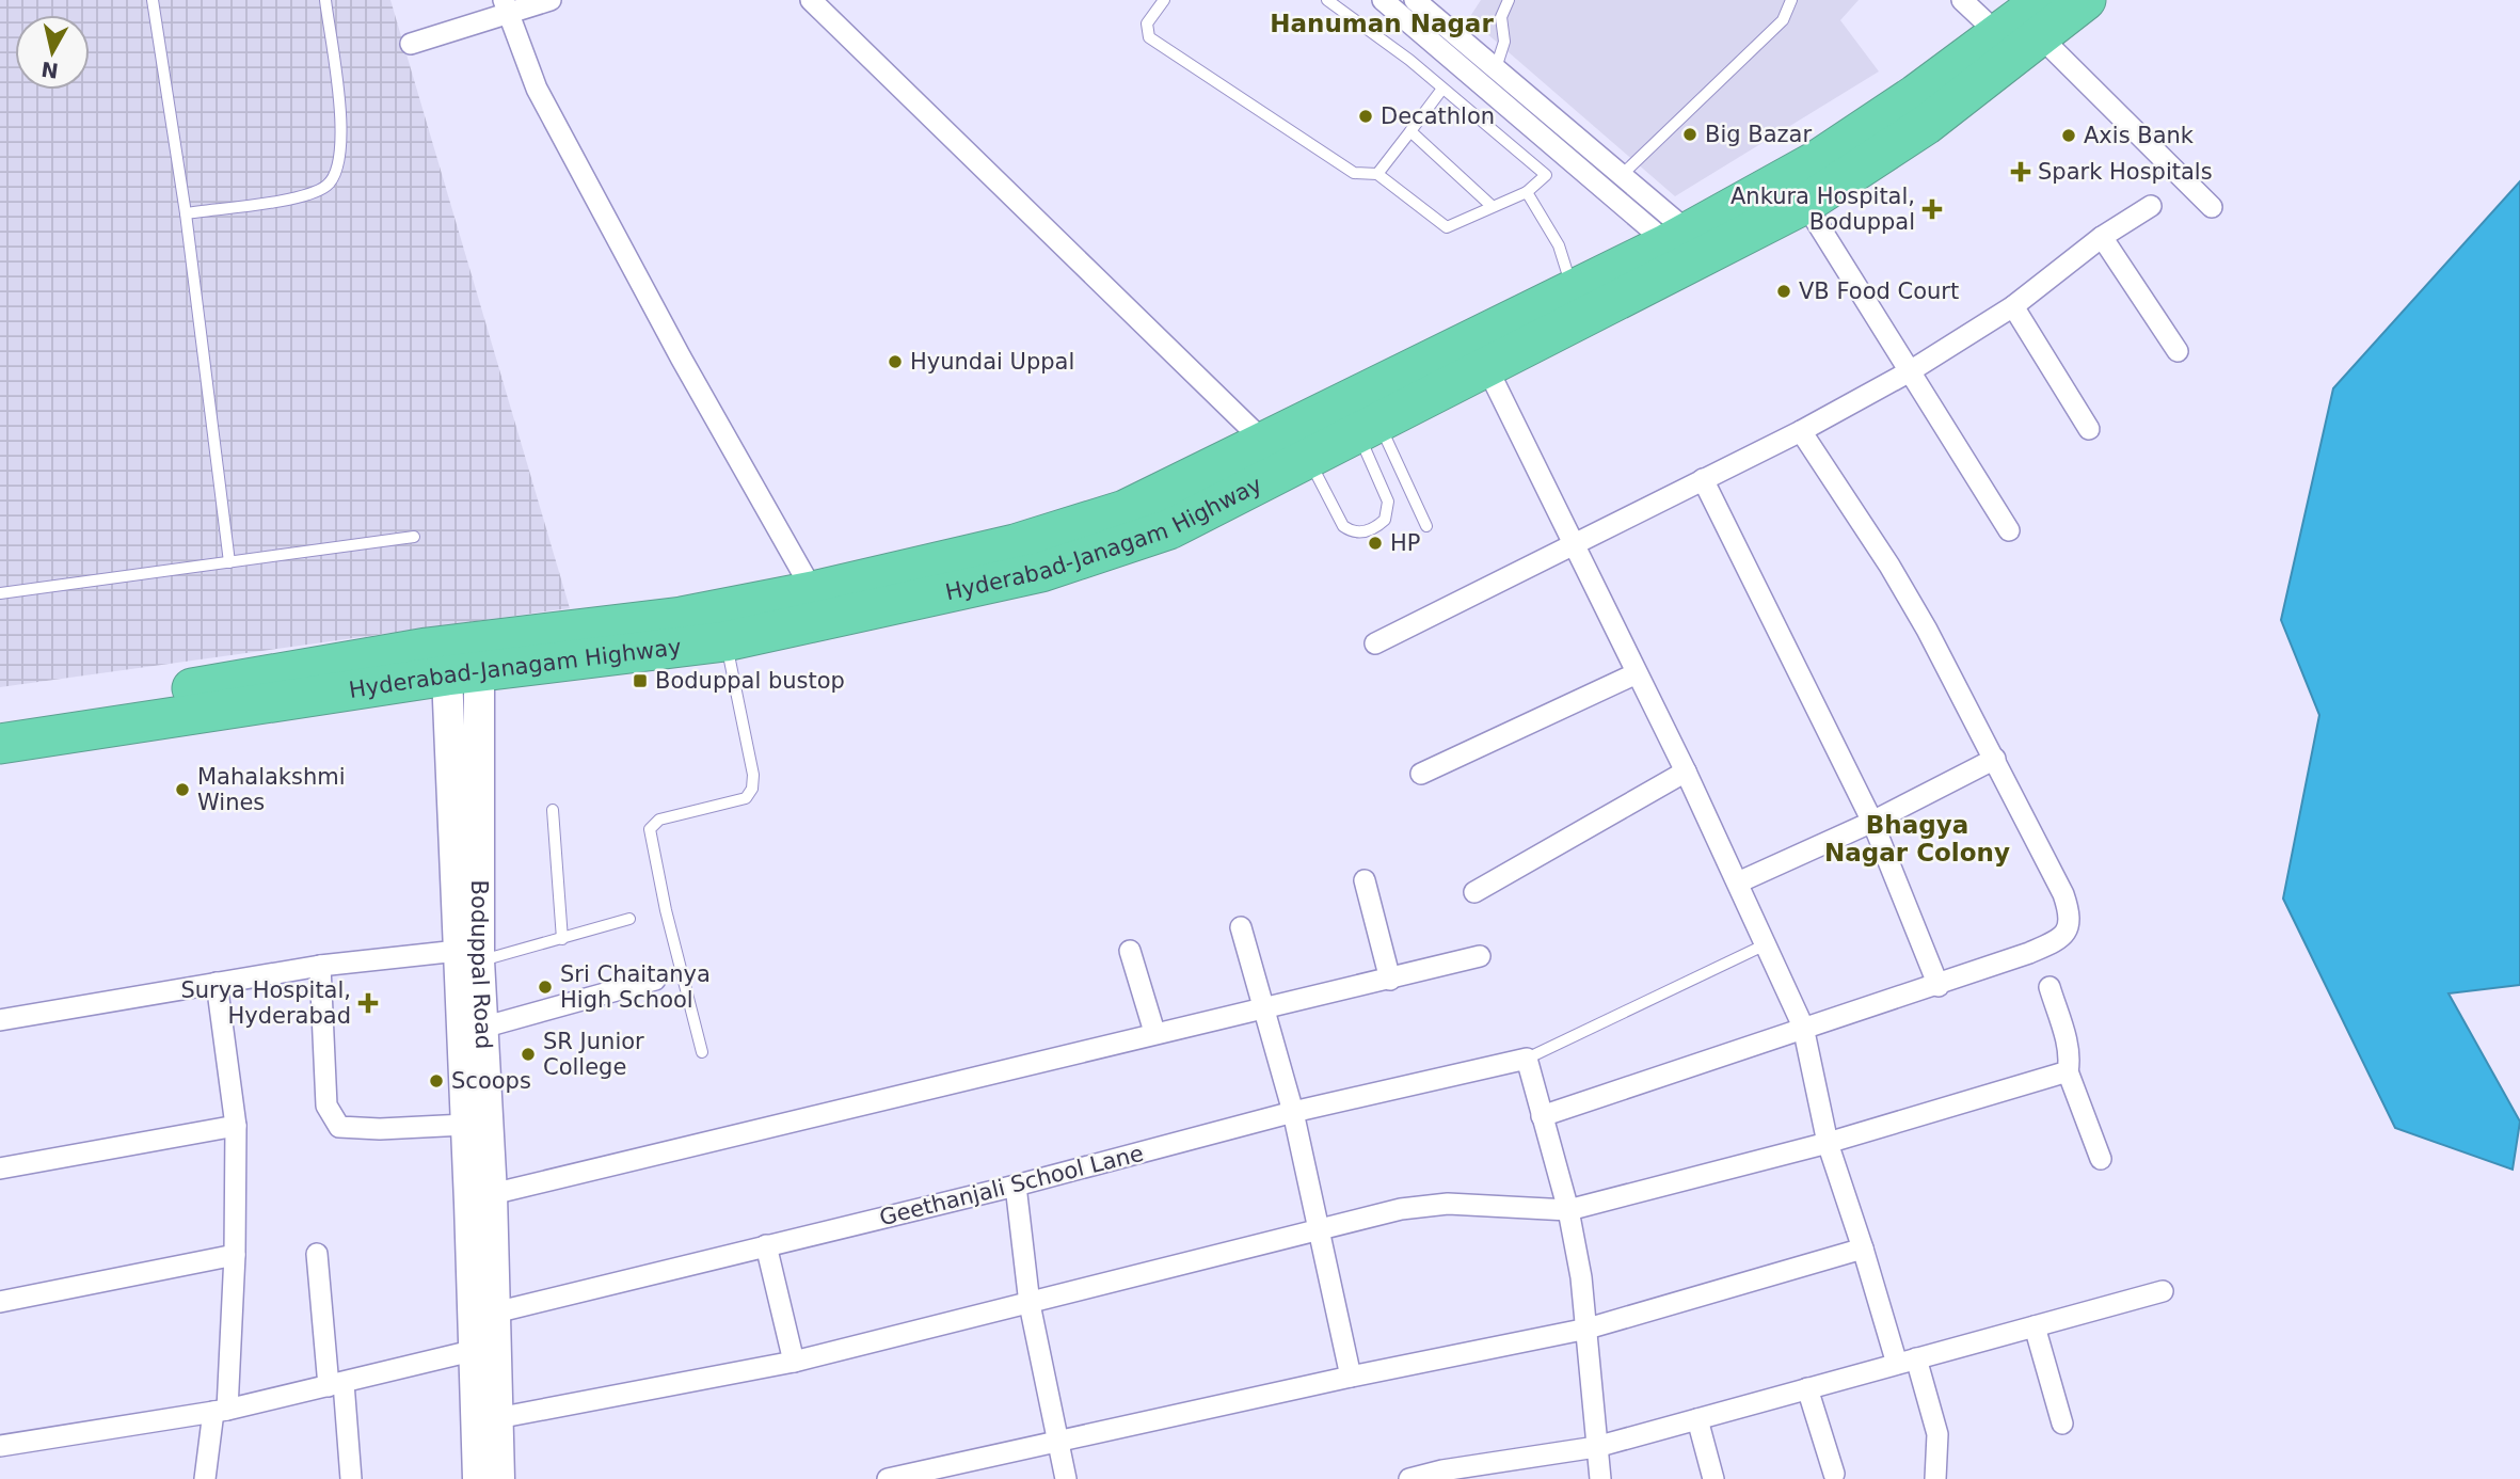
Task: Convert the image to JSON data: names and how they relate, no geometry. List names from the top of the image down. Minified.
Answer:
{"streets":{"highway":["Hyderabad-Janagam Highway"],"street":["Boduppal Road","Geethanjali School Lane"]},"crossings":[["Hyderabad-Janagam Highway","Boduppal Road"],["Boduppal Road","Geethanjali School Lane"]],"districts":["Hanuman Nagar","Bhagya Nagar Colony"],"places":{"other":["Decathlon","Big Bazar","Axis Bank","VB Food Court","Hyundai Uppal","HP","Mahalakshmi Wines","Sri Chaitanya High School","SR Junior College","Scoops"],"health":["Spark Hospitals","Ankura Hospital, Boduppal","Surya Hospital, Hyderabad"],"transit":["Boduppal bustop"]},"north":"bottom"}
